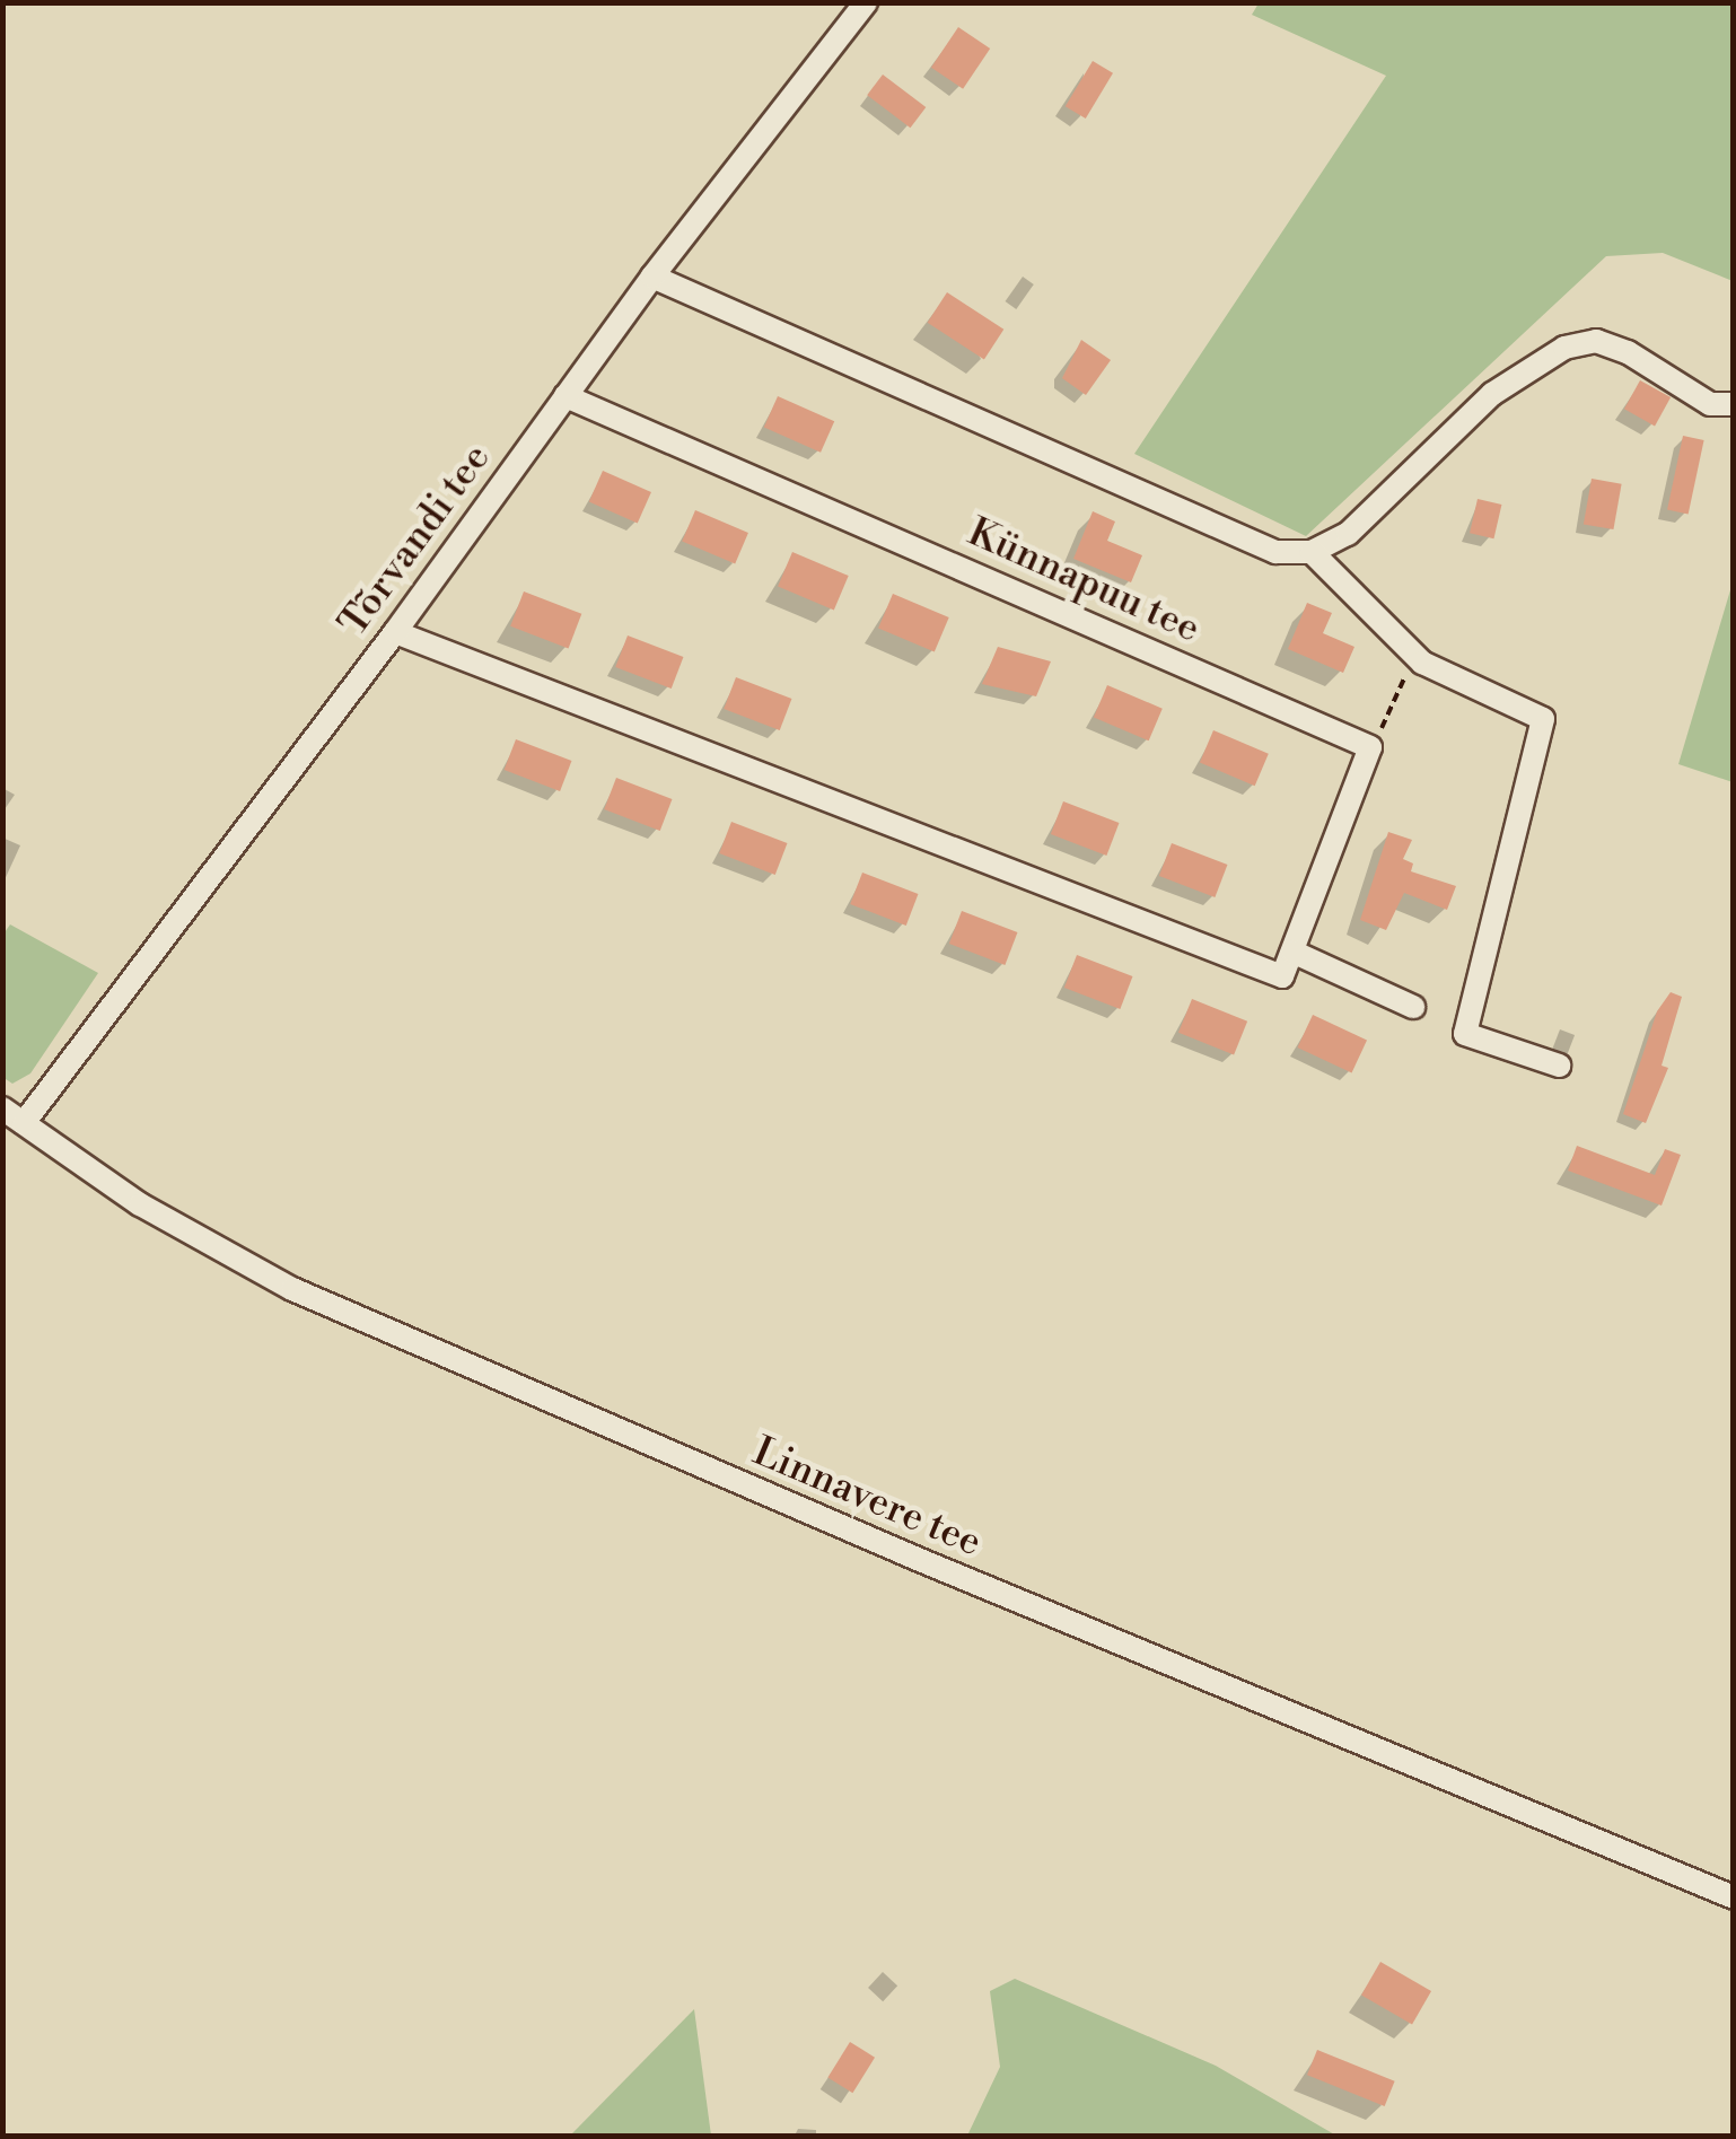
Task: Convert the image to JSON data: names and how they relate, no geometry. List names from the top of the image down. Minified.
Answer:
{"streets":{"street":["Tõrvandi tee","Künnapuu tee","Linnavere tee"]},"crossings":[["Tõrvandi tee","Künnapuu tee"],["Tõrvandi tee","Linnavere tee"]]}
